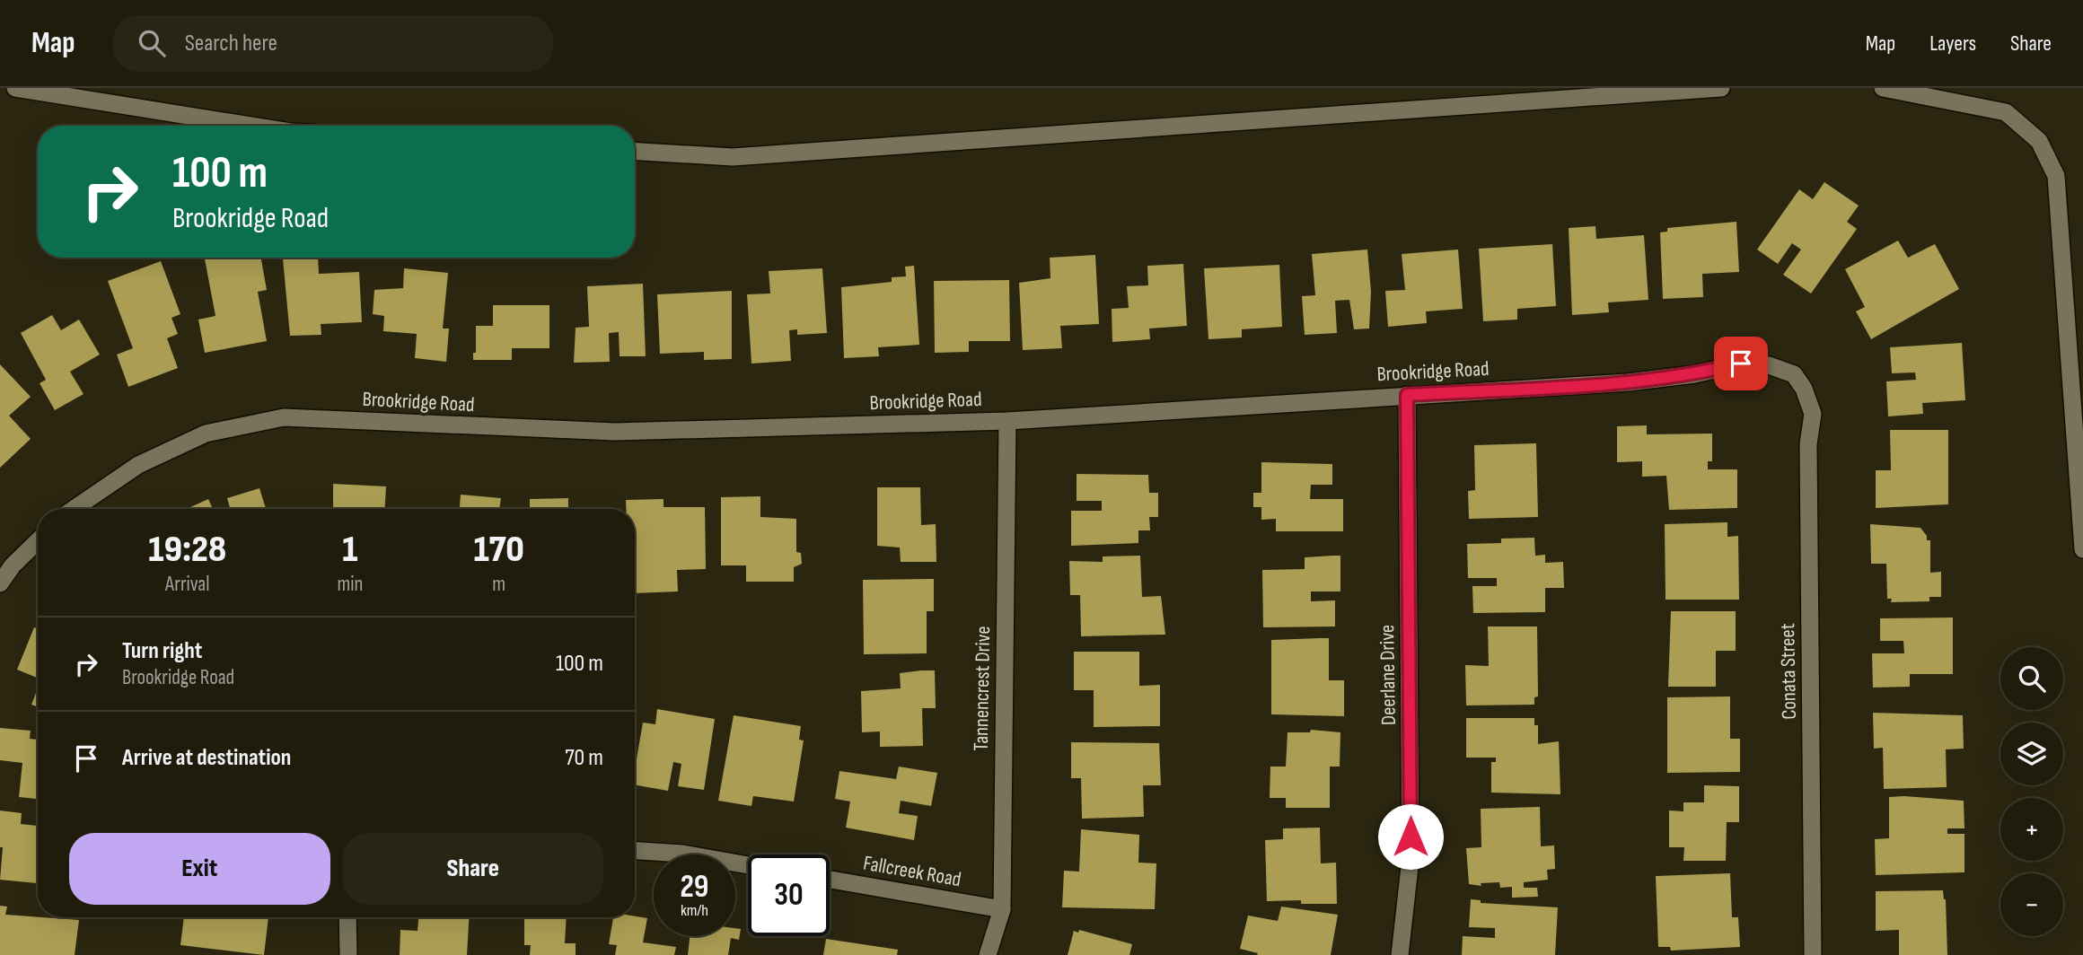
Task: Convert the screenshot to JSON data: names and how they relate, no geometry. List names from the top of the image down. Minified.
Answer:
{"streets":{"street":["Brookridge Road","Conata Street","Deerlane Drive","Tannencrest Drive","Fallcreek Road"]},"crossings":[["Brookridge Road","Conata Street"],["Brookridge Road","Deerlane Drive"],["Brookridge Road","Tannencrest Drive"],["Tannencrest Drive","Fallcreek Road"]],"page":{"header":"Map","search":"Search here","nav":["Map","Layers","Share"],"turn":["100 m","Brookridge Road"],"eta":["19:28","Arrival","1","min","170","m"],"list":[{"name":"Turn right","note":"Brookridge Road","value":"100 m"},{"name":"Arrive at destination","value":"70 m"}],"map_buttons":["+","−"],"buttons":["Exit","Share"],"speed":"29 km/h","limit":"30"}}
